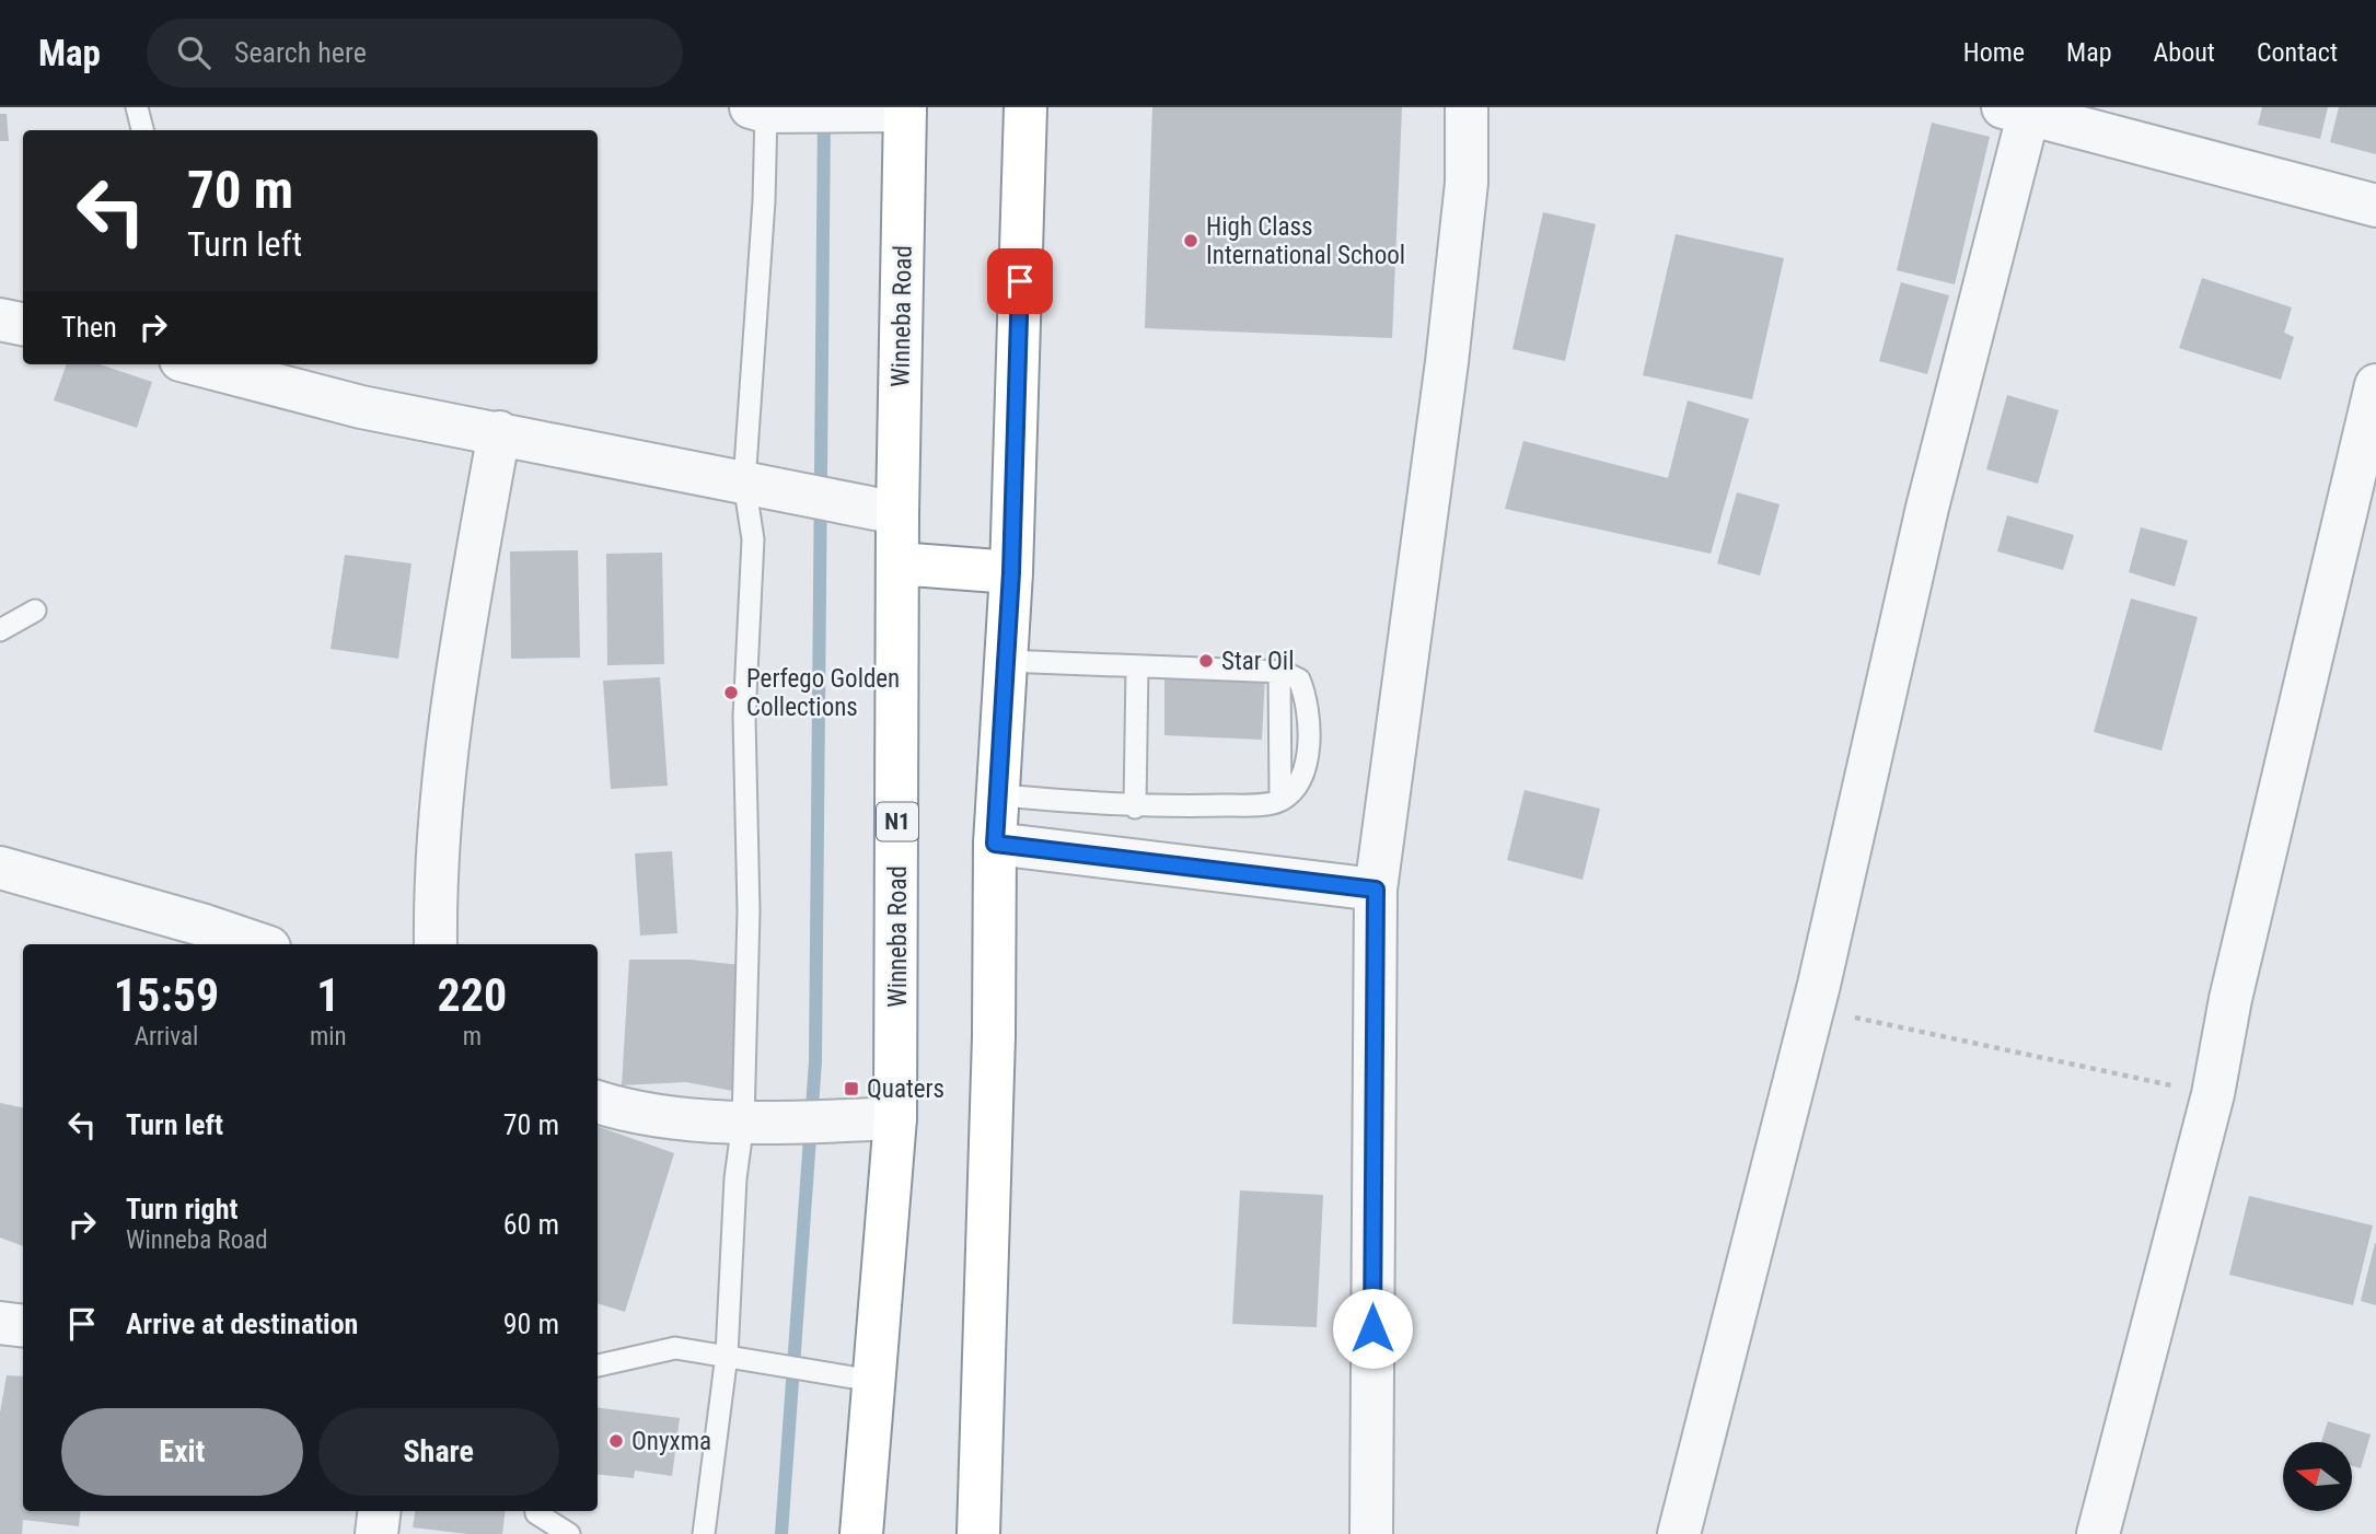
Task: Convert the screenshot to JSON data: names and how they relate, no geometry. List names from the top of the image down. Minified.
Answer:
{"streets":{"highway":["Winneba Road","N1"]},"places":{"other":["High Class International School","Star Oil","Perfego Golden Collections","Onyxma"],"transit":["Quaters"]},"north":"left","page":{"header":"Map","search":"Search here","nav":["Home","Map","About","Contact"],"turn":["70 m","Turn left"],"then":"Then","eta":["15:59","Arrival","1","min","220","m"],"list":[{"name":"Turn left","value":"70 m"},{"name":"Turn right","note":"Winneba Road","value":"60 m"},{"name":"Arrive at destination","value":"90 m"}],"buttons":["Exit","Share"]}}
